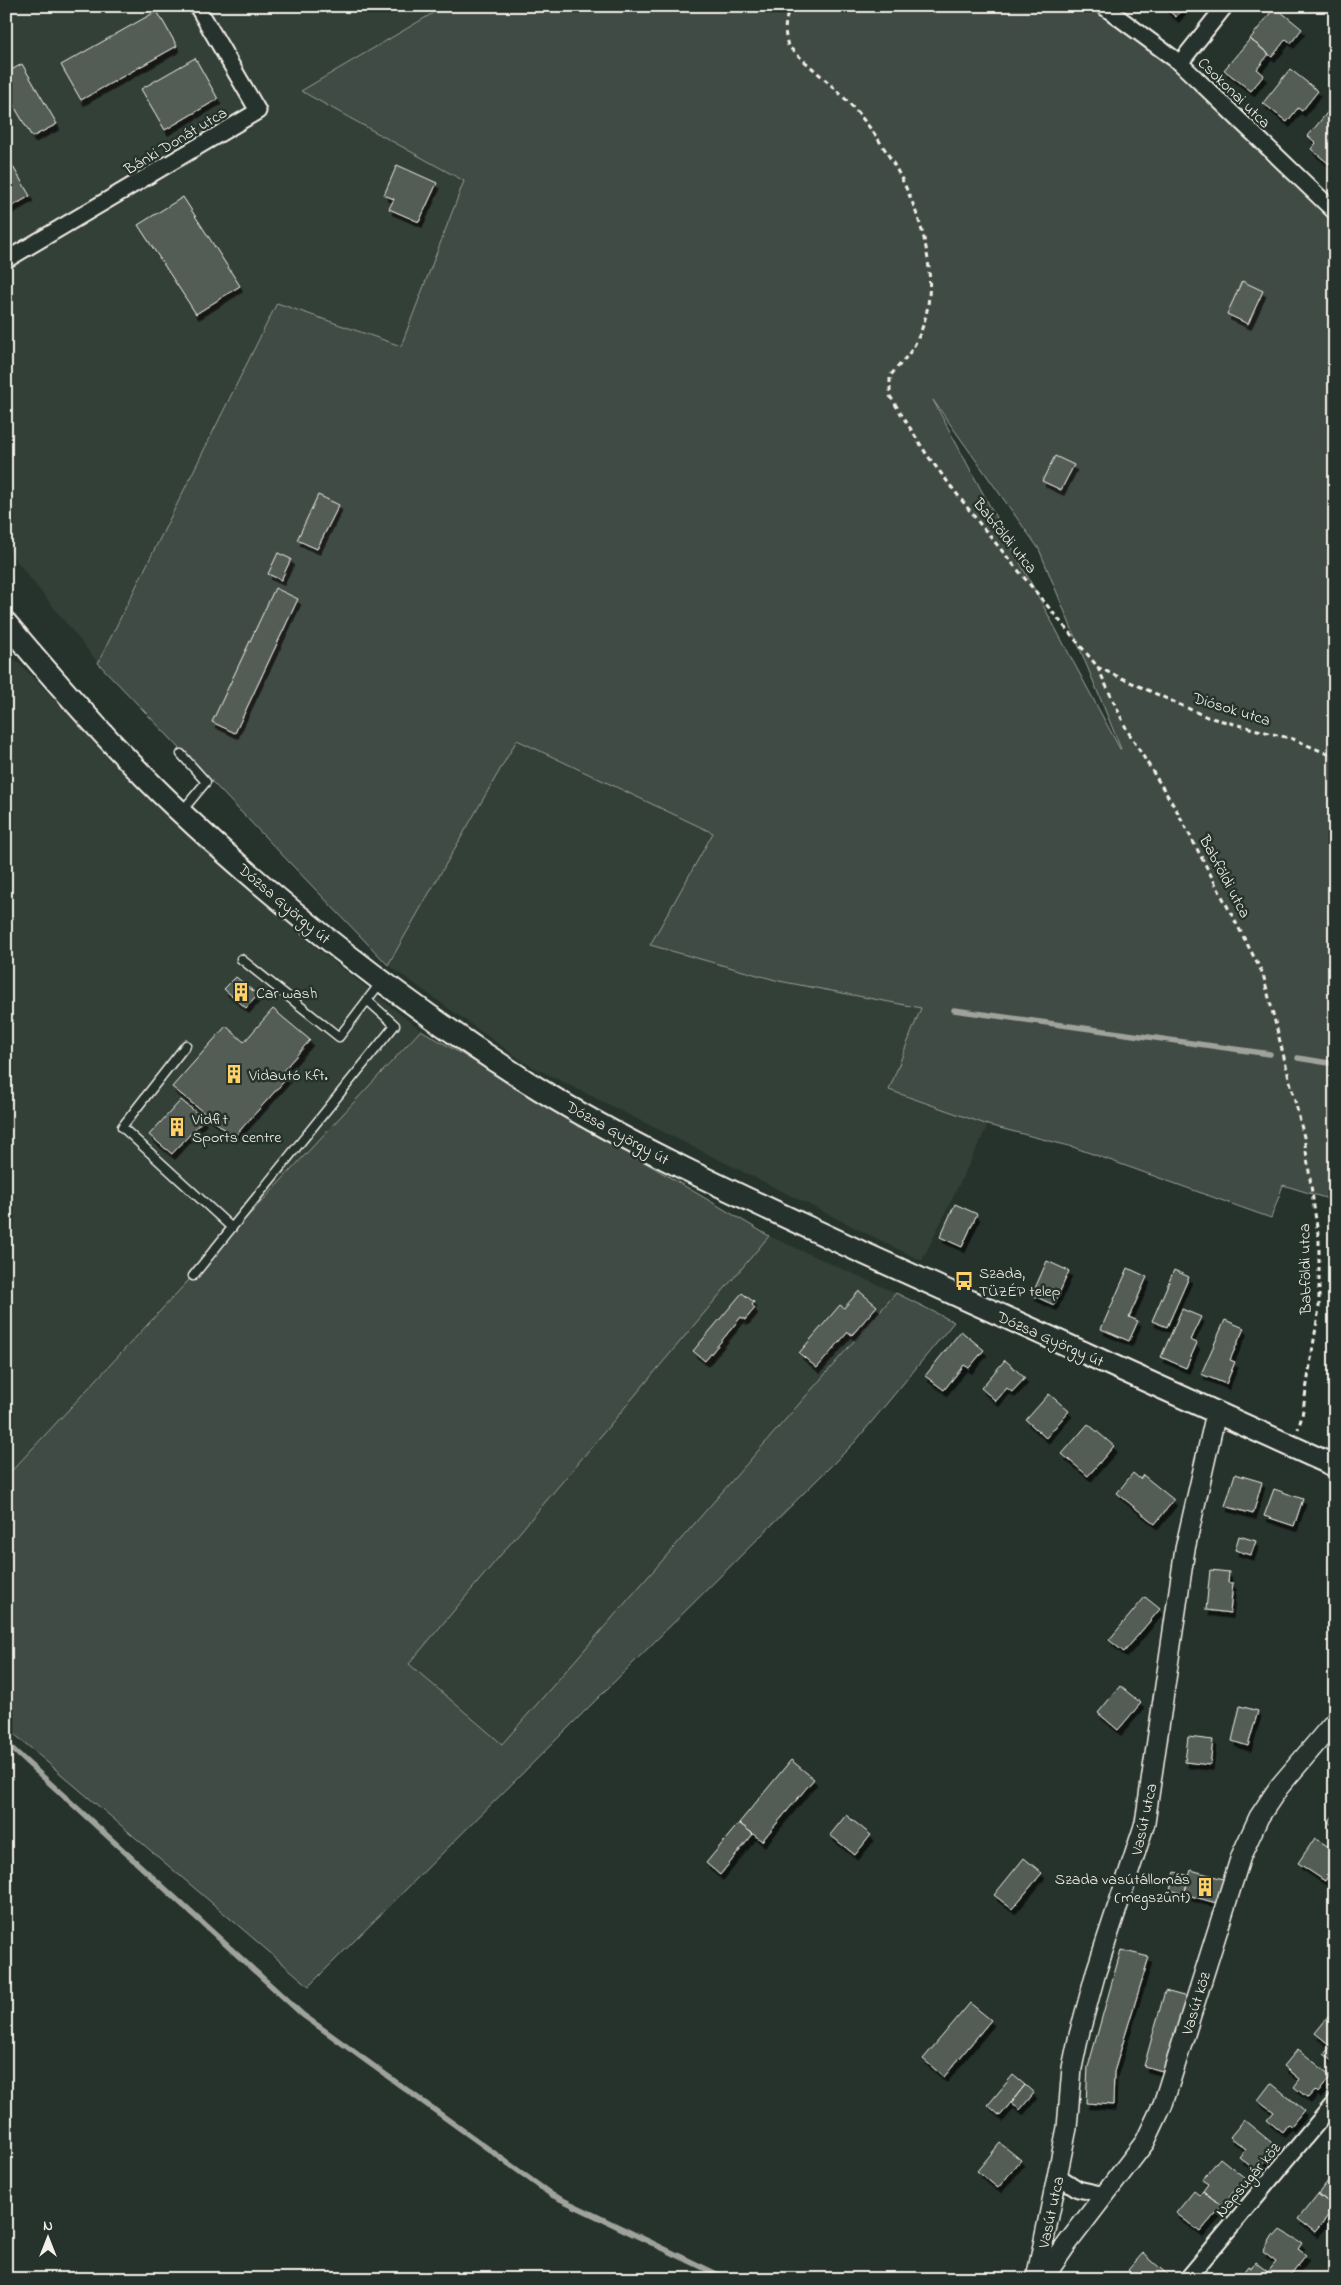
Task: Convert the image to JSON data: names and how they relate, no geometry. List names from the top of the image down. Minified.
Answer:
{"streets":{"main road":["Dózsa György út"],"street":["Csokonai utca","Bánki Donát utca","Vasút utca","Vasút köz","Napsugár köz"],"path":["Babföldi utca","Diósok utca"]},"crossings":[["Babföldi utca","Diósok utca"],["Babföldi utca","Dózsa György út"],["Dózsa György út","Vasút utca"]],"places":{"building":["Car wash","Vidautó Kft.","Vidfit Sports centre","Szada vasútállomás (megszűnt)"],"bus stop":["Szada, TÜZÉP telep"]},"north":"top"}
